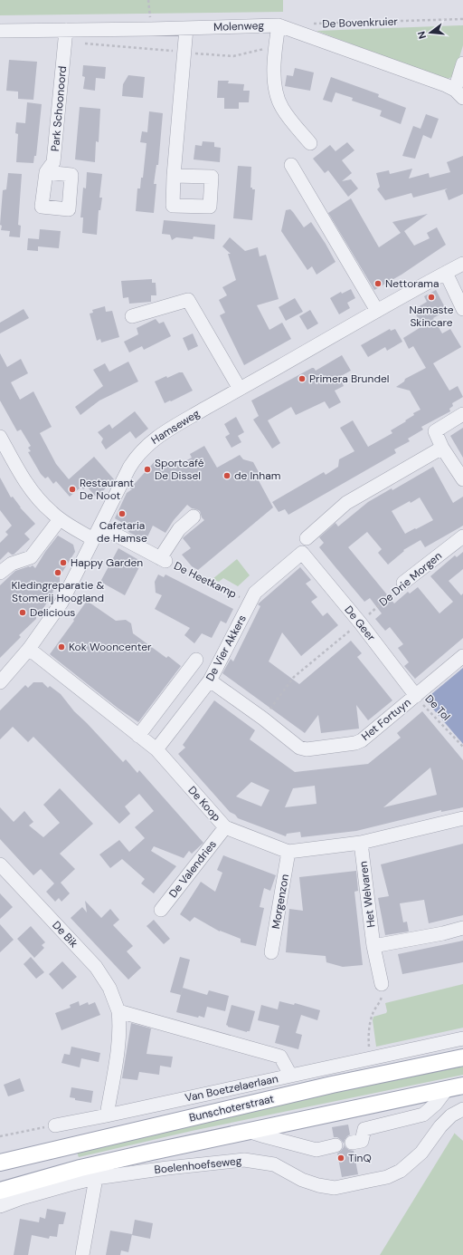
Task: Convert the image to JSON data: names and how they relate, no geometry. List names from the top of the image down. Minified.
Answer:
{"streets":{"main road":["Bunschoterstraat"],"street":["Molenweg","Park Schoonoord","Hamseweg","De Drie Morgen","De Heetkamp","De Geer","De Vier Akkers","Het Fortuyn","De Koop","De Valendries","Het Welvaren","Morgenzon","De Bik","Van Boetzelaerlaan","Boelenhoefseweg"],"path":["De Bovenkruier","De Tol"]},"crossings":[["Molenweg","Park Schoonoord"],["Hamseweg","De Heetkamp"],["Hamseweg","De Koop"],["De Drie Morgen","De Geer"],["De Drie Morgen","Het Fortuyn"],["De Heetkamp","De Vier Akkers"],["De Geer","De Vier Akkers"],["De Geer","De Tol"],["De Geer","Het Fortuyn"],["De Vier Akkers","Het Fortuyn"],["De Vier Akkers","De Koop"],["De Tol","Het Fortuyn"],["De Koop","De Valendries"],["De Koop","Het Welvaren"],["De Koop","Morgenzon"],["De Bik","Van Boetzelaerlaan"]],"places":["Nettorama","Namaste Skincare","Primera Brundel","Sportcafé De Dissel","de Inham","Restaurant De Noot","Cafetaria de Hamse","Happy Garden","Kledingreparatie & Stomerij Hoogland","Delicious","Kok Wooncenter","TinQ"],"north":"left"}
